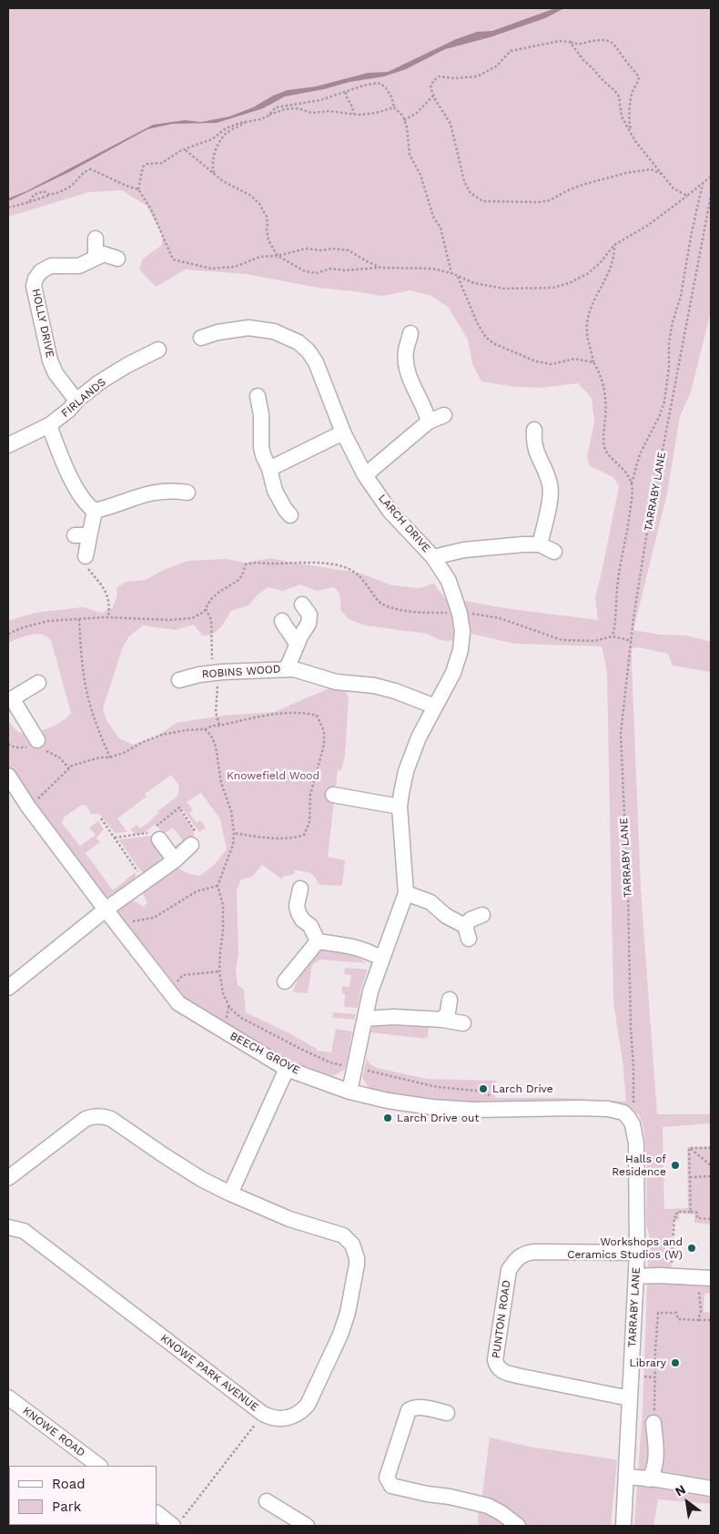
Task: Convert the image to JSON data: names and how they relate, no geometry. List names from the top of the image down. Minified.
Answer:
{"streets":{"street":["HOLLY DRIVE","FIRLANDS","TARRABY LANE","LARCH DRIVE","ROBINS WOOD","BEECH GROVE","PUNTON ROAD","KNOWE PARK AVENUE","KNOWE ROAD"]},"crossings":[["HOLLY DRIVE","FIRLANDS"],["TARRABY LANE","BEECH GROVE"],["TARRABY LANE","PUNTON ROAD"],["LARCH DRIVE","ROBINS WOOD"],["LARCH DRIVE","BEECH GROVE"]],"parks":["Knowefield Wood"],"places":["Larch Drive","Larch Drive out","Halls of Residence","Workshops and Ceramics Studios (W)","Library"],"legend":["Road","Park"],"north":"top left"}
